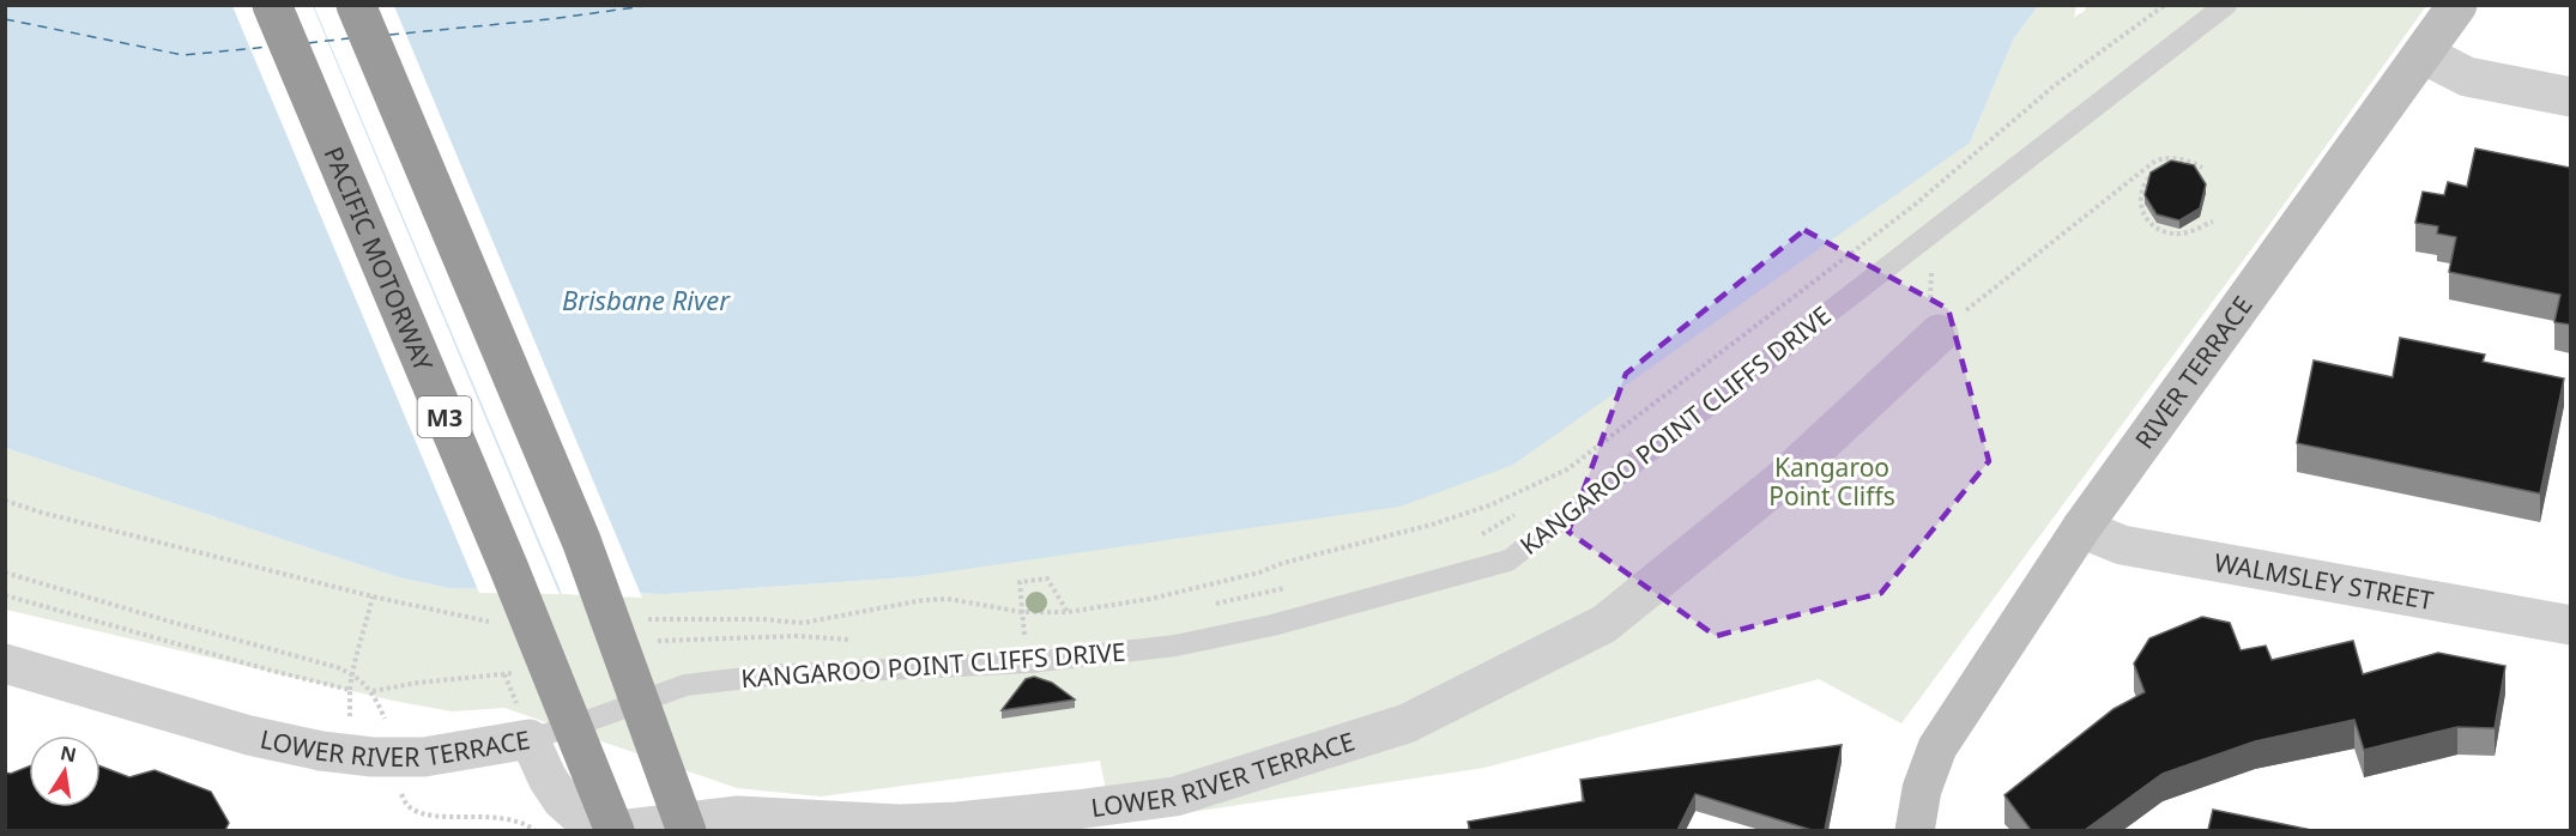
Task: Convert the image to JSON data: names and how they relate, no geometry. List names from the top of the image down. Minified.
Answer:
{"streets":{"highway":["PACIFIC MOTORWAY","M3"],"main road":["RIVER TERRACE"],"street":["WALMSLEY STREET","LOWER RIVER TERRACE"],"lane":["KANGAROO POINT CLIFFS DRIVE"]},"crossings":[["RIVER TERRACE","WALMSLEY STREET"],["KANGAROO POINT CLIFFS DRIVE","LOWER RIVER TERRACE"]],"water":["Brisbane River"],"parks":["Kangaroo Point Cliffs"],"north":"top"}
